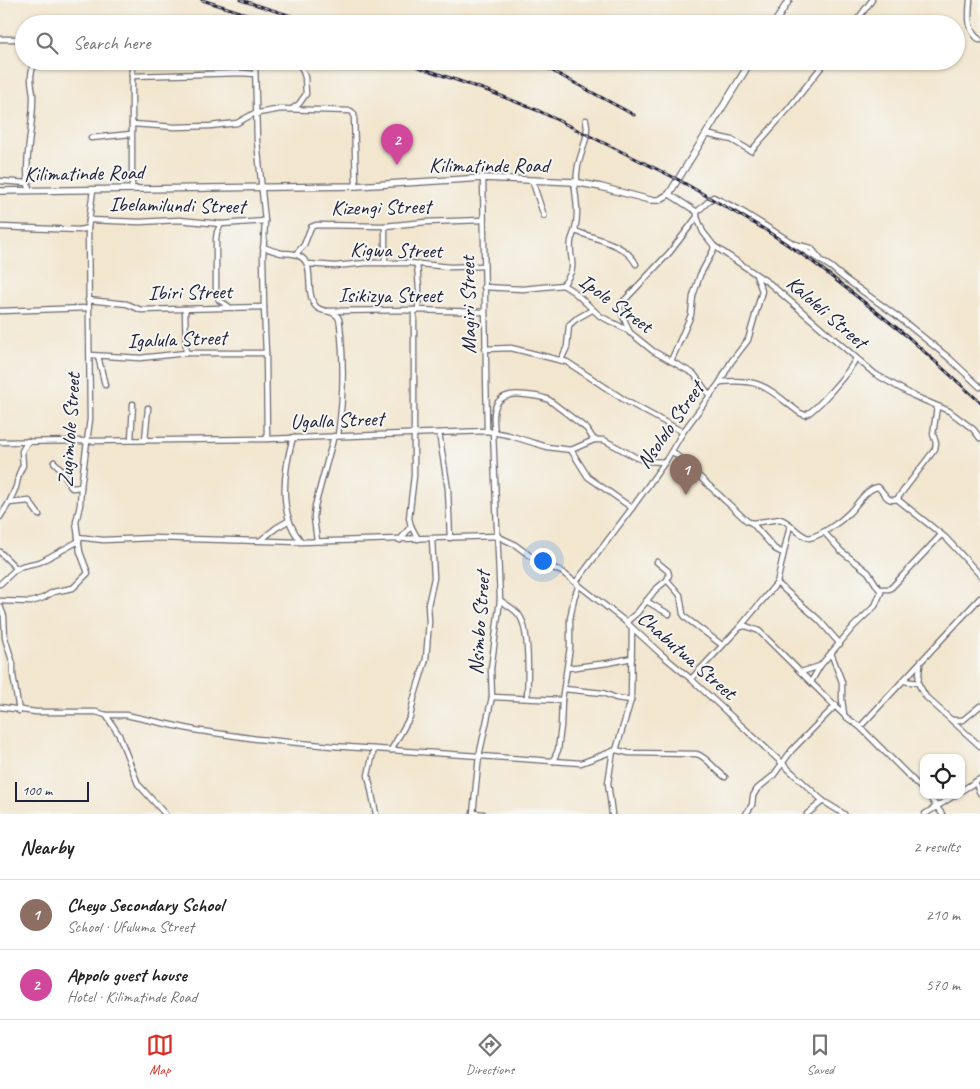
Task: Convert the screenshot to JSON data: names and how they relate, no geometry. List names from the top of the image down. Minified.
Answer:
{"streets":{"main road":["Kilimatinde Road"],"street":["Ibelamilundi Street","Kizengi Street","Kigwa Street","Ibiri Street","Isikizya Street","Ipole Street","Magiri Street","Kaloleli Street","Igalula Street","Ugalla Street","Nsololo Street","Zugimlole Street","Nsimbo Street","Chabutwa Street"]},"crossings":[["Kilimatinde Road","Magiri Street"],["Kilimatinde Road","Zugimlole Street"],["Ibelamilundi Street","Zugimlole Street"],["Kizengi Street","Magiri Street"],["Kigwa Street","Magiri Street"],["Ibiri Street","Zugimlole Street"],["Isikizya Street","Magiri Street"],["Ipole Street","Magiri Street"],["Ipole Street","Nsololo Street"],["Magiri Street","Ugalla Street"],["Magiri Street","Nsimbo Street"],["Kaloleli Street","Nsololo Street"],["Igalula Street","Zugimlole Street"],["Ugalla Street","Zugimlole Street"],["Ugalla Street","Nsimbo Street"],["Nsololo Street","Chabutwa Street"],["Nsimbo Street","Chabutwa Street"]],"scale_bar":"100 m","page":{"search":"Search here","pins":["2","1"],"scale":"100 m","heading":["Nearby","2 results"],"list":[{"mark":"1","name":"Cheyo Secondary School","note":"School · Ufuluma Street","value":"210 m"},{"mark":"2","name":"Appolo guest house","note":"Hotel · Kilimatinde Road","value":"570 m"}],"nav":["Map","Directions","Saved"]}}
